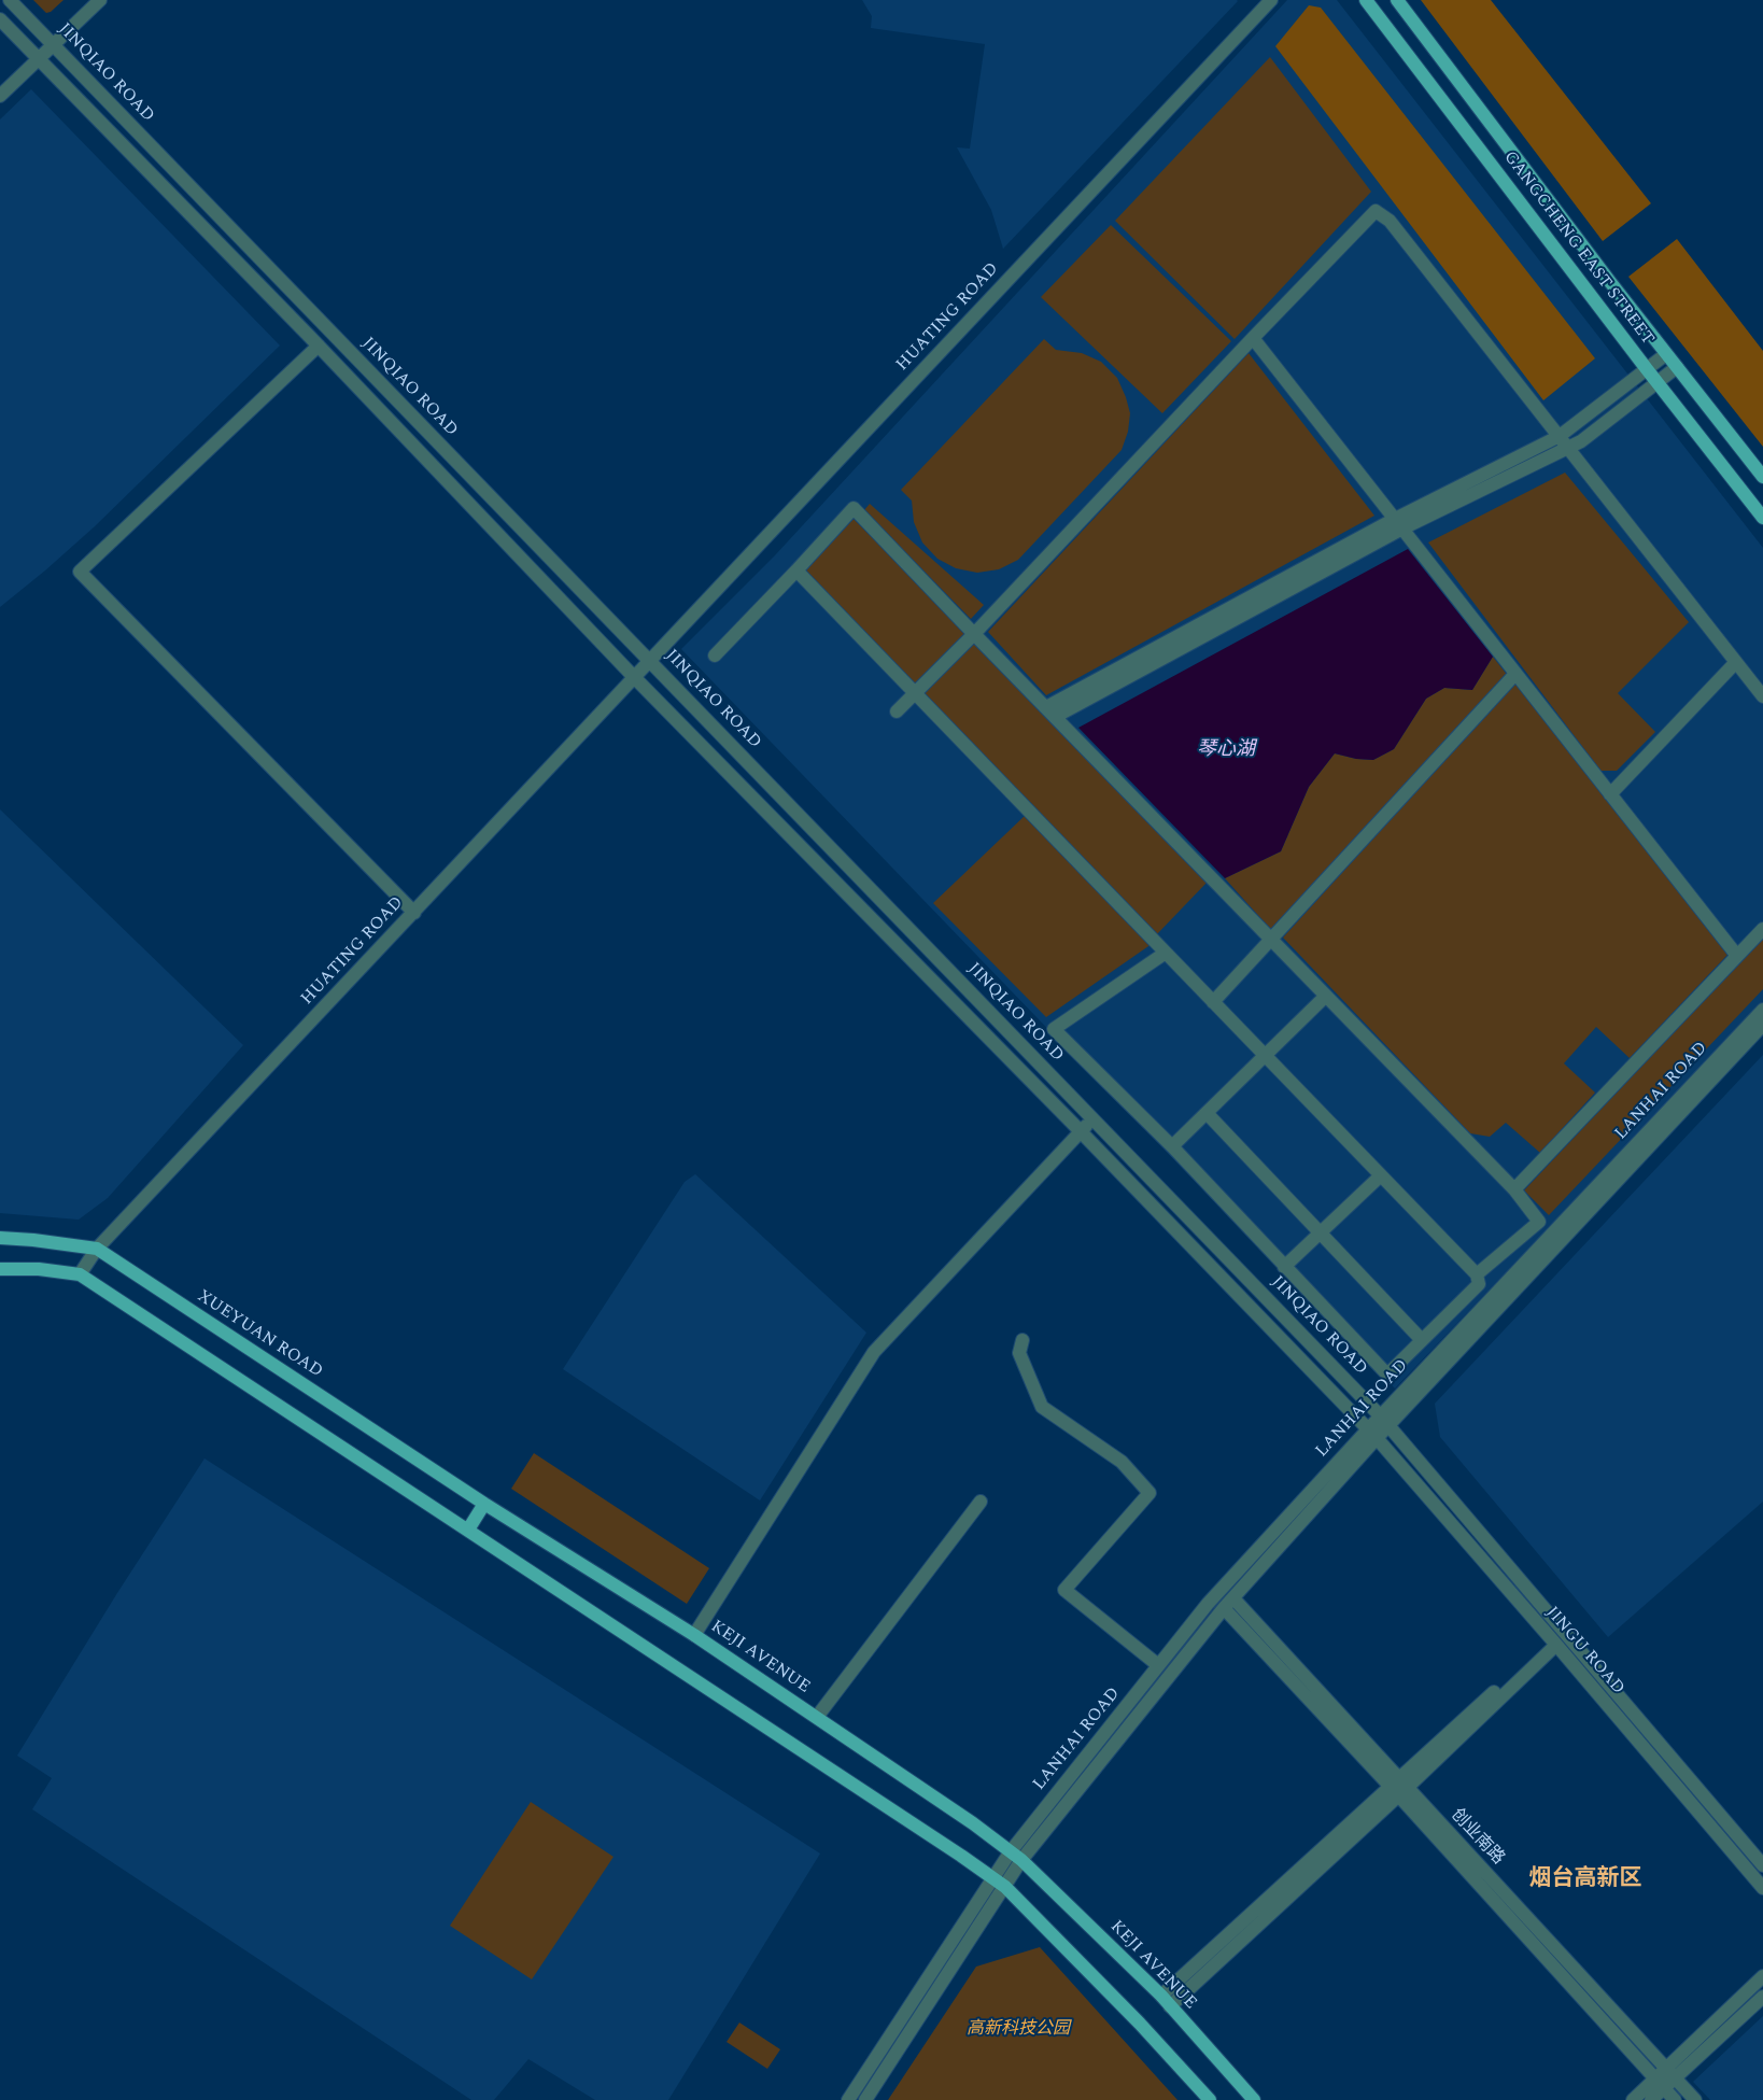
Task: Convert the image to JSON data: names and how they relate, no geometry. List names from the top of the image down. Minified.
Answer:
{"streets":{"main road":["GANGCHENG EAST STREET","XUEYUAN ROAD","KEJI AVENUE"],"street":["JINQIAO ROAD","HUATING ROAD","LANHAI ROAD","JINGU ROAD","创业南路"]},"crossings":[["JINQIAO ROAD","HUATING ROAD"],["JINQIAO ROAD","LANHAI ROAD"],["JINQIAO ROAD","JINGU ROAD"],["HUATING ROAD","XUEYUAN ROAD"],["LANHAI ROAD","JINGU ROAD"],["LANHAI ROAD","KEJI AVENUE"],["LANHAI ROAD","创业南路"],["XUEYUAN ROAD","KEJI AVENUE"]],"districts":["烟台高新区"],"water":["琴心湖"],"parks":["高新科技公园"]}
